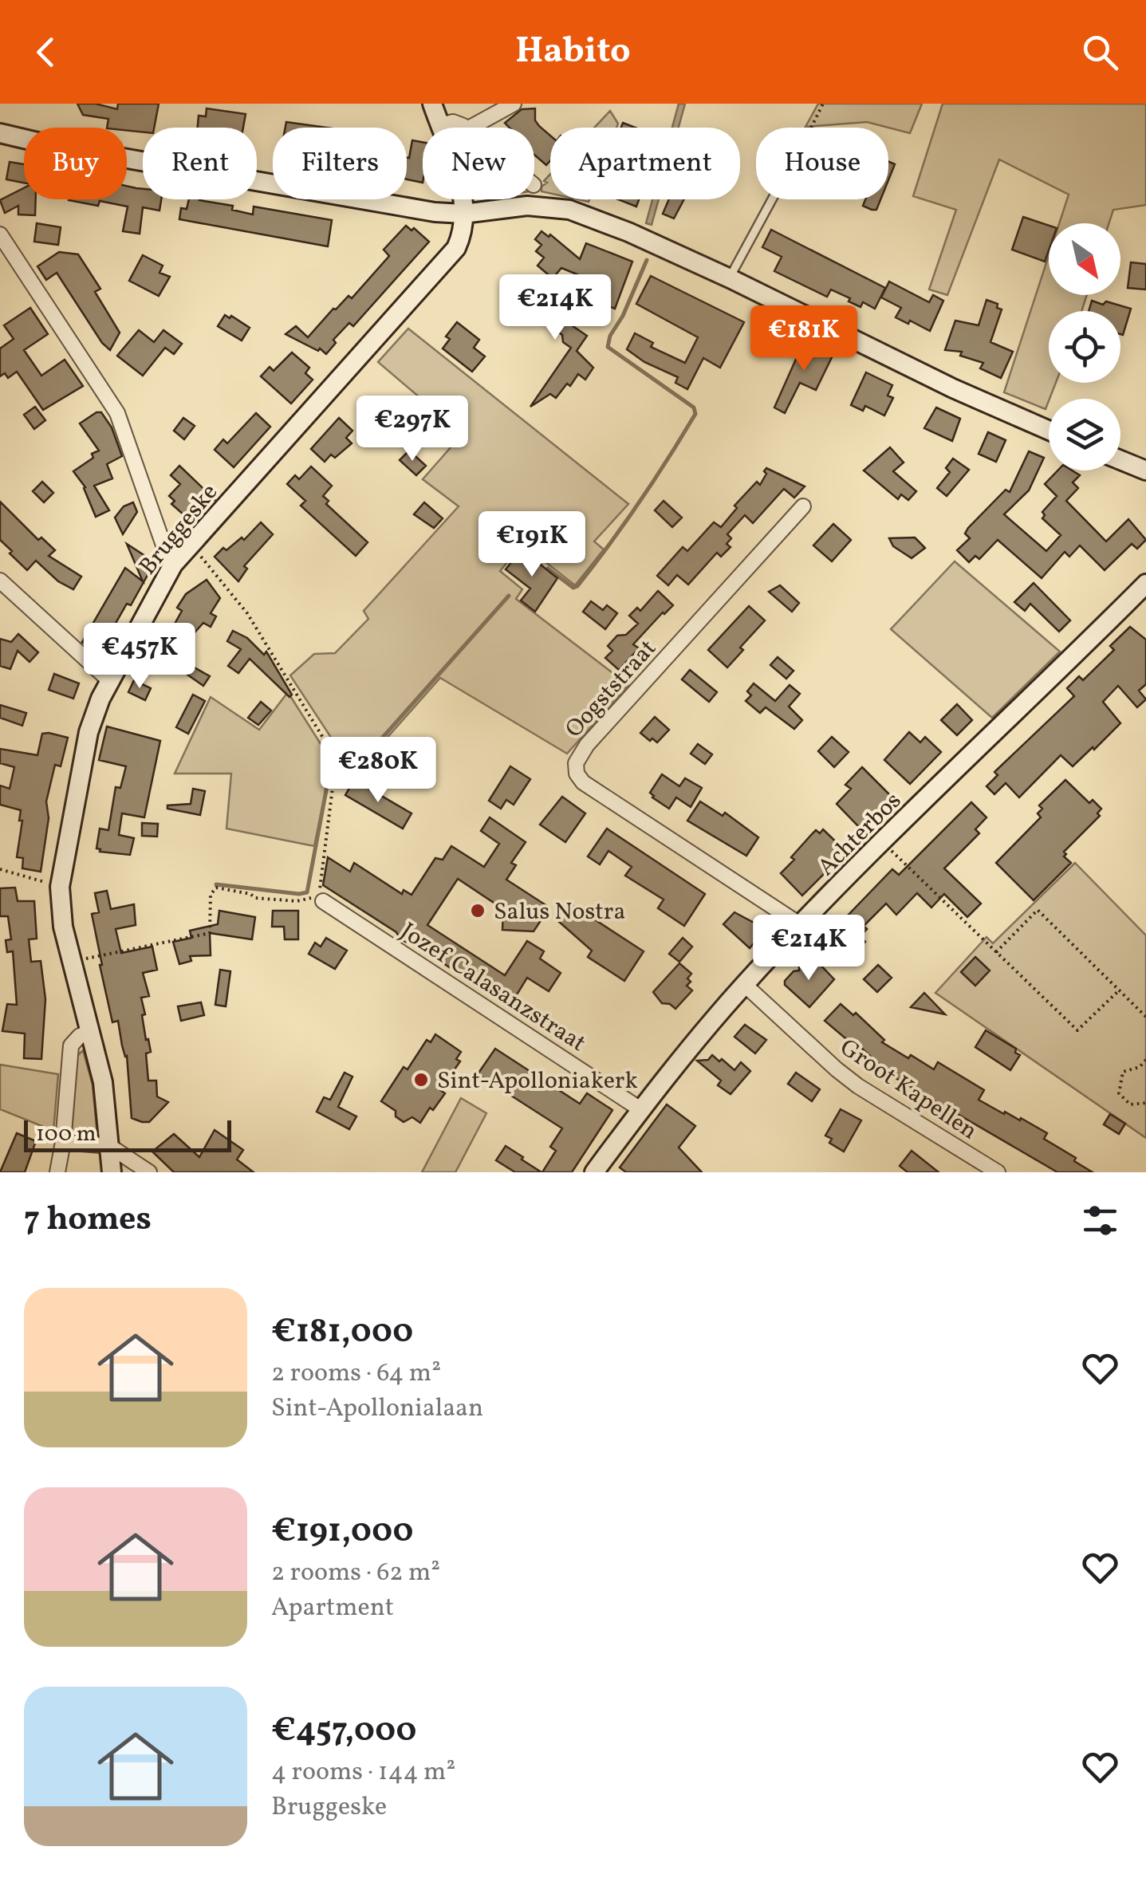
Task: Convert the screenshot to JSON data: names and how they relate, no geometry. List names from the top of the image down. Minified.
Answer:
{"streets":{"street":["Bruggeske","Oogststraat","Achterbos","Jozef Calasanzstraat","Groot Kapellen"]},"crossings":[["Oogststraat","Achterbos"],["Achterbos","Jozef Calasanzstraat"],["Achterbos","Groot Kapellen"]],"places":["Salus Nostra","Sint-Apolloniakerk"],"scale_bar":"100 m","north":"bottom right","page":{"header":"Habito","chip":["Buy","Rent","Filters","New","Apartment","House"],"price":["€214K","€181K","€297K","€191K","€457K","€280K","€214K"],"scale":"100 m","heading":"7 homes","list":[{"name":"€181,000","note":"2 rooms · 64 m² · Sint-Apollonialaan"},{"name":"€191,000","note":"2 rooms · 62 m² · Apartment"},{"name":"€457,000","note":"4 rooms · 144 m² · Bruggeske"}]}}
